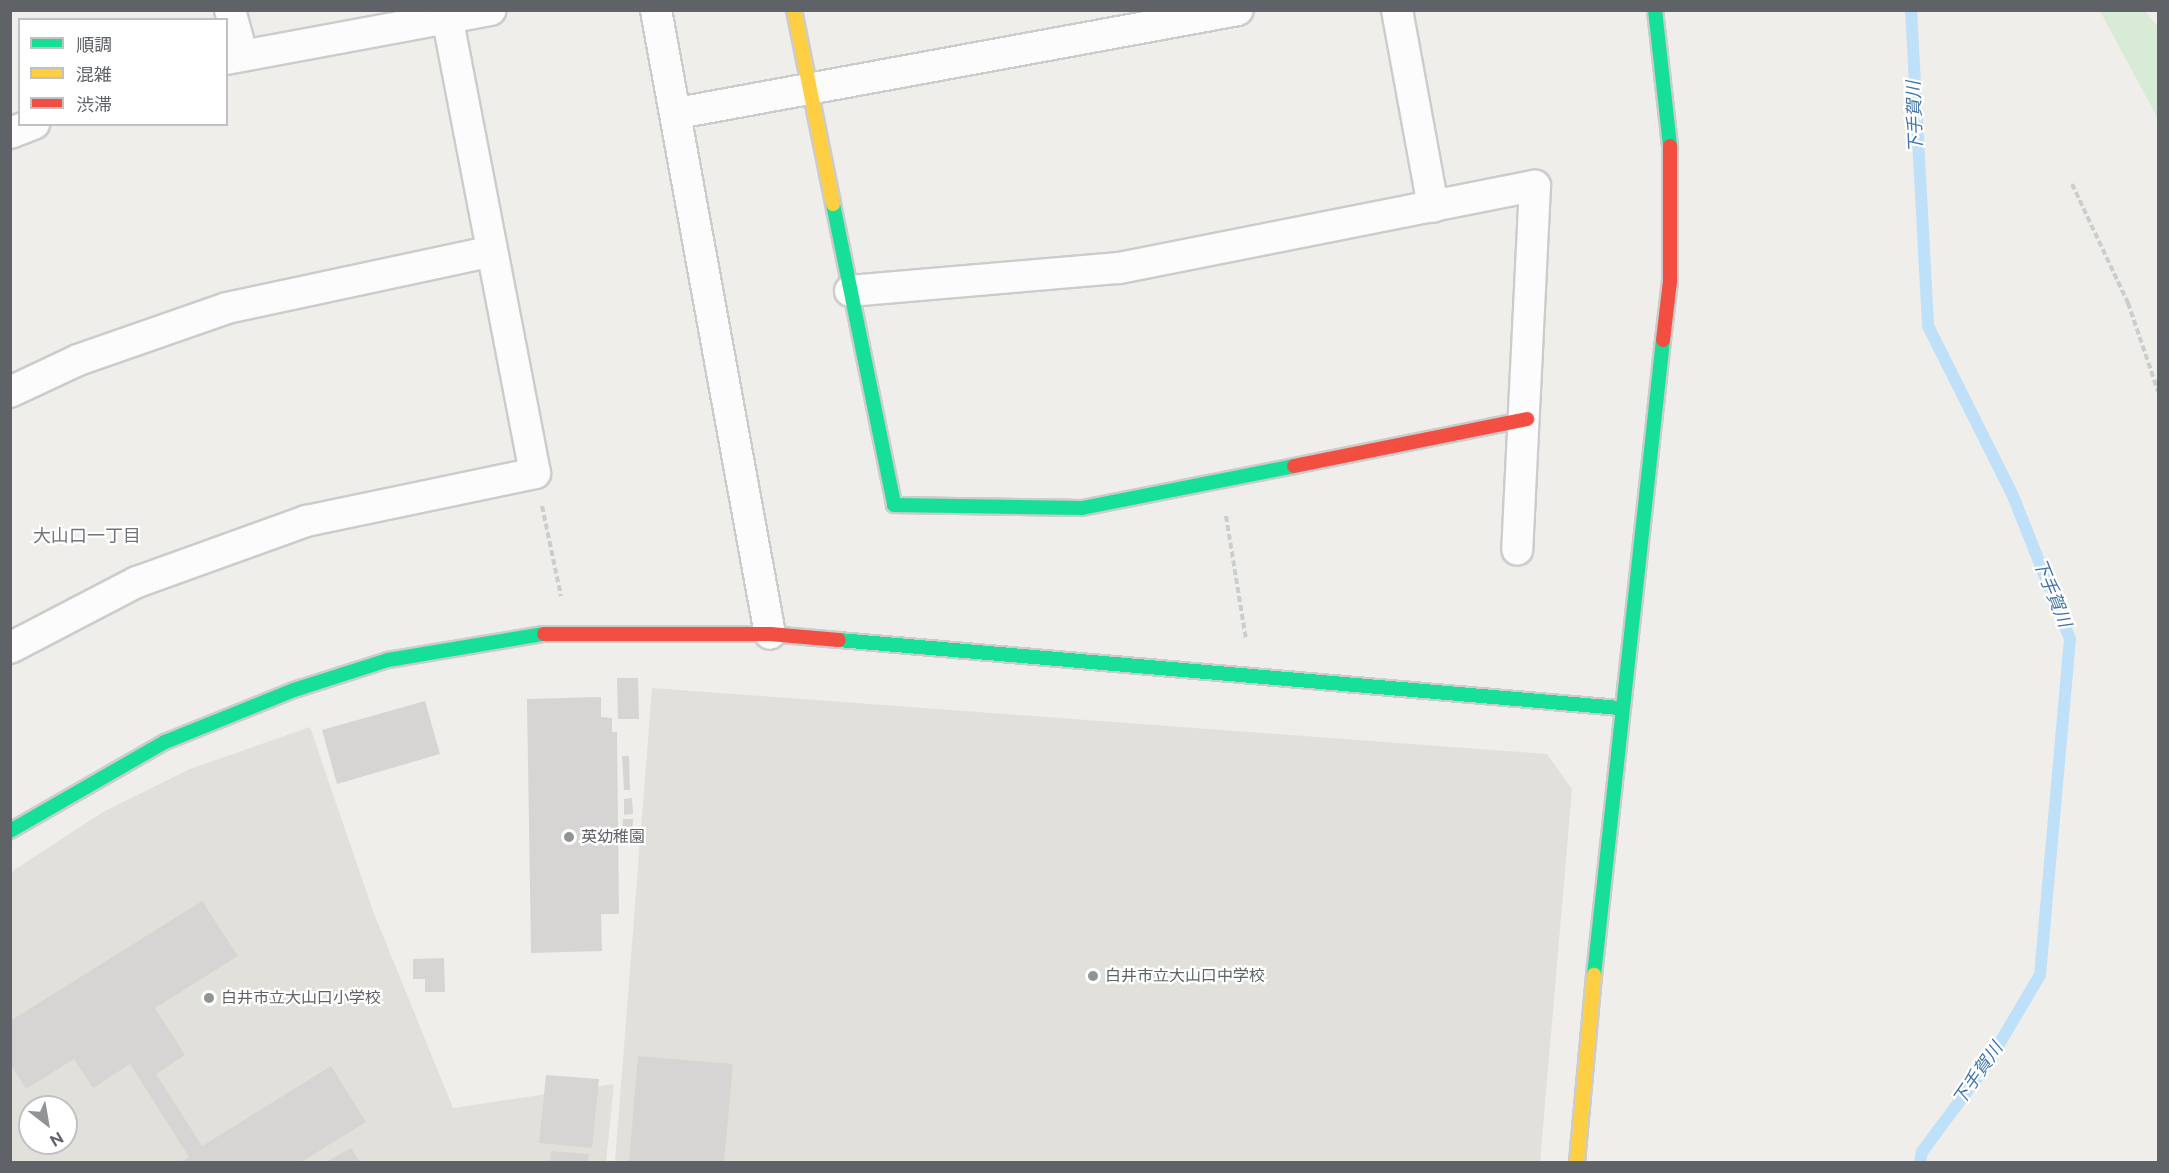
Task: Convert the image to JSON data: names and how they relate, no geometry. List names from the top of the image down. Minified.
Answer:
{"districts":["大山口一丁目"],"water":["下手賀川"],"places":["英幼稚園","白井市立大山口中学校","白井市立大山口小学校"],"legend":["順調","混雑","渋滞"],"north":"bottom right"}
